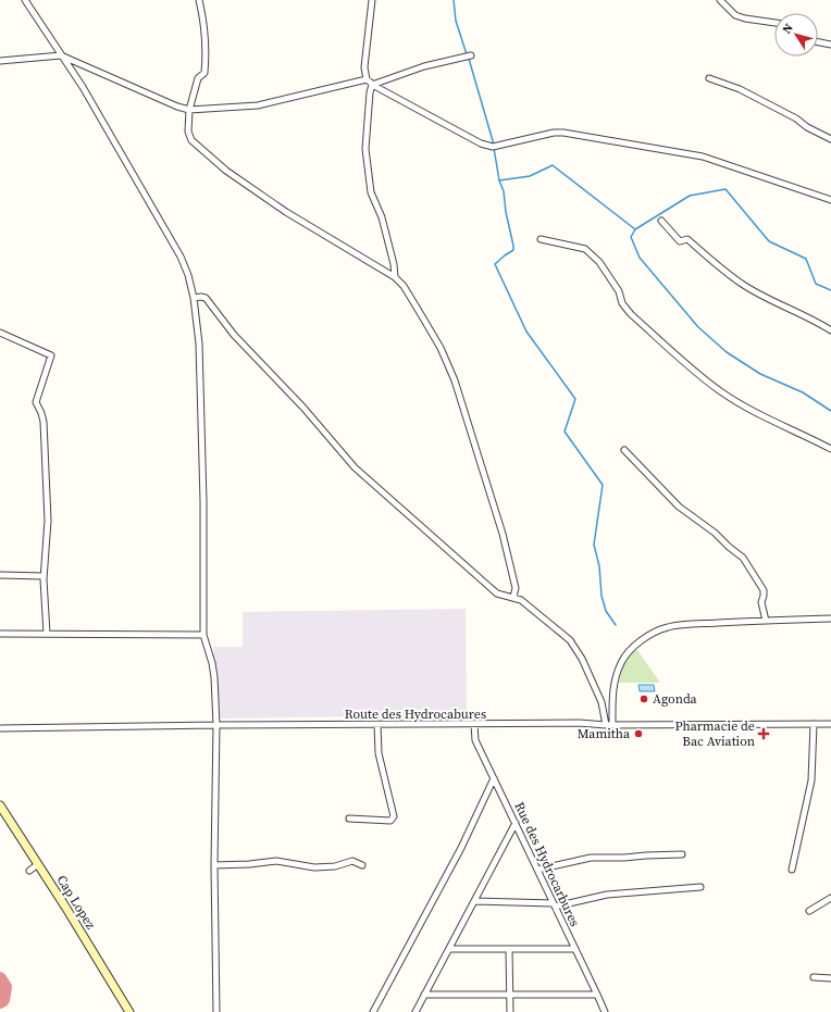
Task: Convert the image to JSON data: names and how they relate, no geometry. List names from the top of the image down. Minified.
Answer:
{"streets":{"street":["Route des Hydrocabures","Rue des Hydrocarbures","Cap Lopez"]},"crossings":[["Route des Hydrocabures","Rue des Hydrocarbures"]],"places":{"other":["Agonda","Mamitha"],"health":["Pharmacie de Bac Aviation"]},"north":"top left"}
